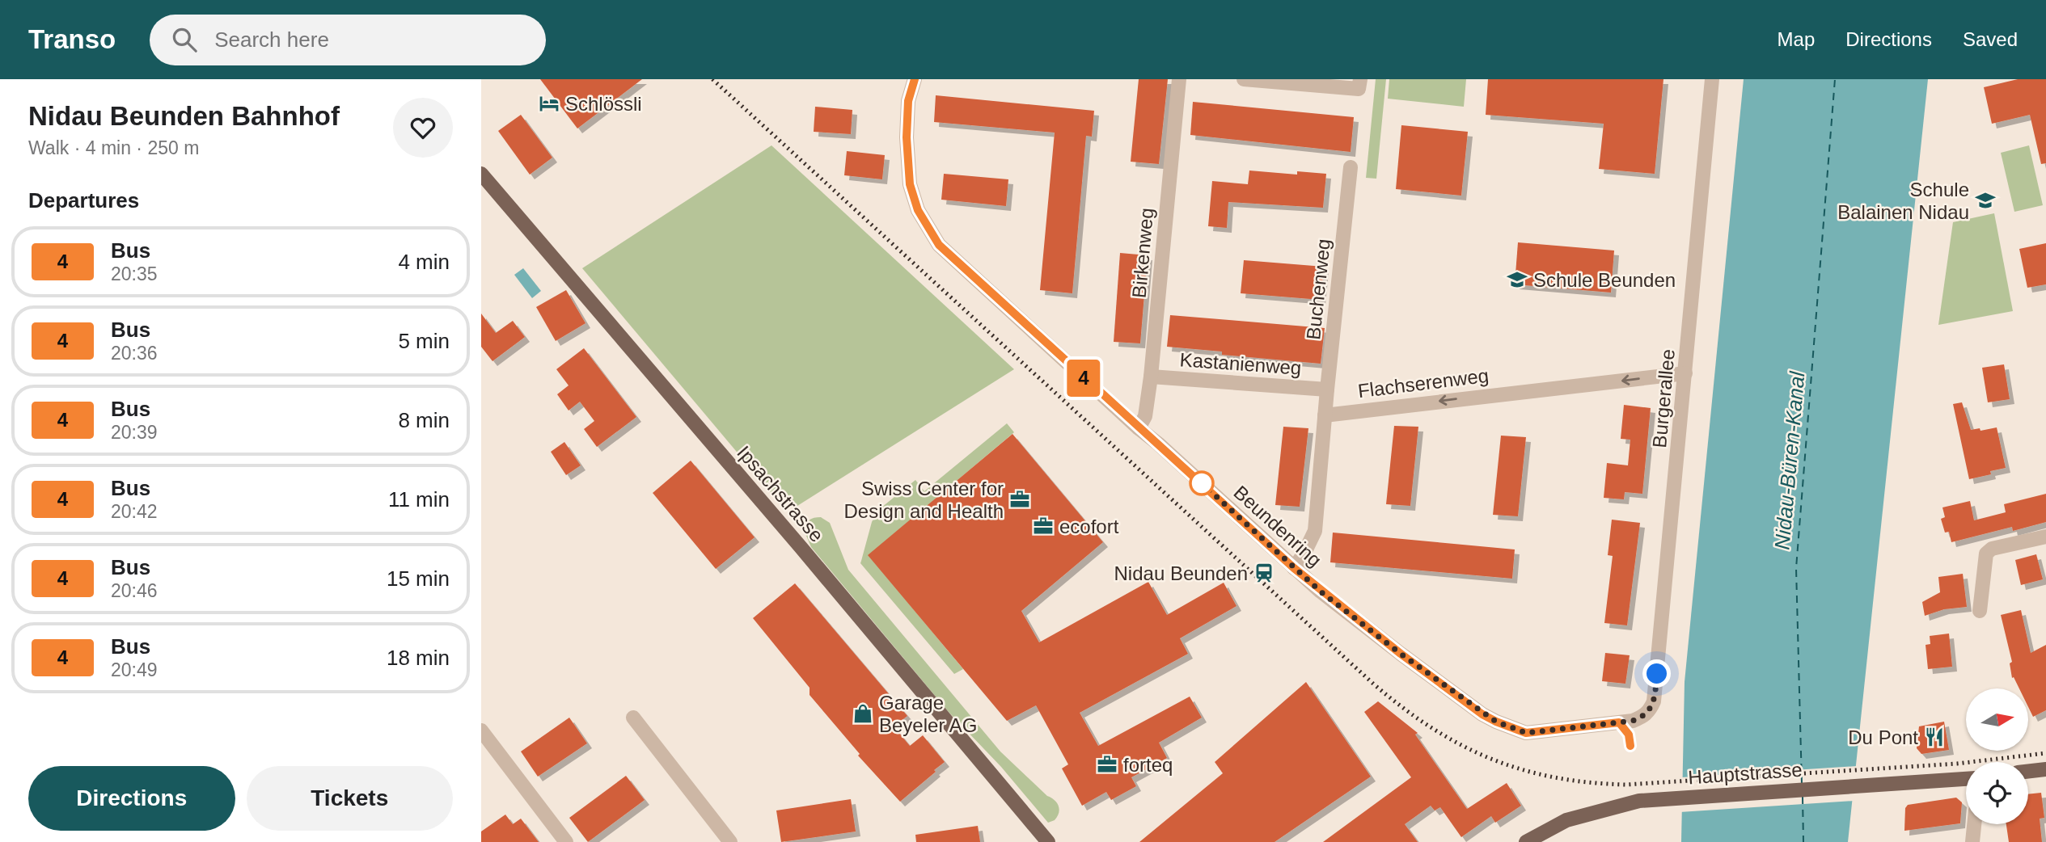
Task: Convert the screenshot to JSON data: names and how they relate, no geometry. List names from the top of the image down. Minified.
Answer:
{"streets":{"main road":["Ipsachstrasse","Hauptstrasse"],"street":["Birkenweg","Buchenweg","Kastanienweg","Flachserenweg","Burgerallee","Beundenring"]},"crossings":[["Birkenweg","Kastanienweg"],["Birkenweg","Beundenring"],["Buchenweg","Kastanienweg"],["Buchenweg","Flachserenweg"],["Flachserenweg","Burgerallee"],["Burgerallee","Beundenring"]],"one_way":["Flachserenweg"],"water":["Nidau-Büren-Kanal"],"places":{"hotel":["Schlössli"],"school or university":["Schule Balainen Nidau","Schule Beunden"],"office":["Swiss Center for Design and Health","ecofort","forteq"],"station":["Nidau Beunden"],"shop":["Garage Beyeler AG"],"restaurant":["Du Pont"]},"lines":["bus line 4"],"north":"right","page":{"header":"Transo","search":"Search here","nav":["Map","Directions","Saved"],"heading":[["Nidau Beunden Bahnhof","Walk · 4 min · 250 m"],"Departures"],"on_map":"4","list":[{"mark":"4","name":"Bus","note":"20:35","value":"4 min"},{"mark":"4","name":"Bus","note":"20:36","value":"5 min"},{"mark":"4","name":"Bus","note":"20:39","value":"8 min"},{"mark":"4","name":"Bus","note":"20:42","value":"11 min"},{"mark":"4","name":"Bus","note":"20:46","value":"15 min"},{"mark":"4","name":"Bus","note":"20:49","value":"18 min"}],"buttons":["Directions","Tickets"]}}
